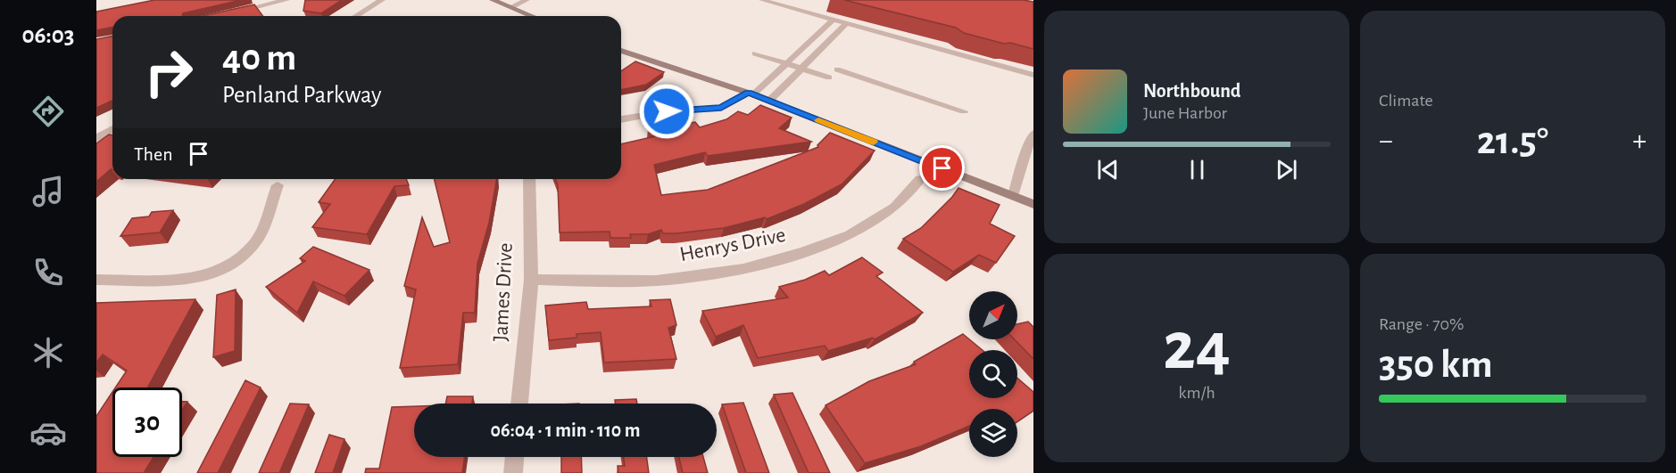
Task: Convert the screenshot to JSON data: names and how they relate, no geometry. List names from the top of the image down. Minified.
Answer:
{"streets":{"street":["Henrys Drive","James Drive"]},"crossings":[["Henrys Drive","James Drive"]],"north":"top right","page":{"tabs":"06:03","tile":["Climate",["24","km/h"],["Range · 70%","350 km"]],"turn":["40 m","Penland Parkway"],"song":["Northbound","June Harbor"],"heat":["−","21.5°","+"],"then":"Then","limit":"30","trip":"06:04 · 1 min · 110 m"}}
